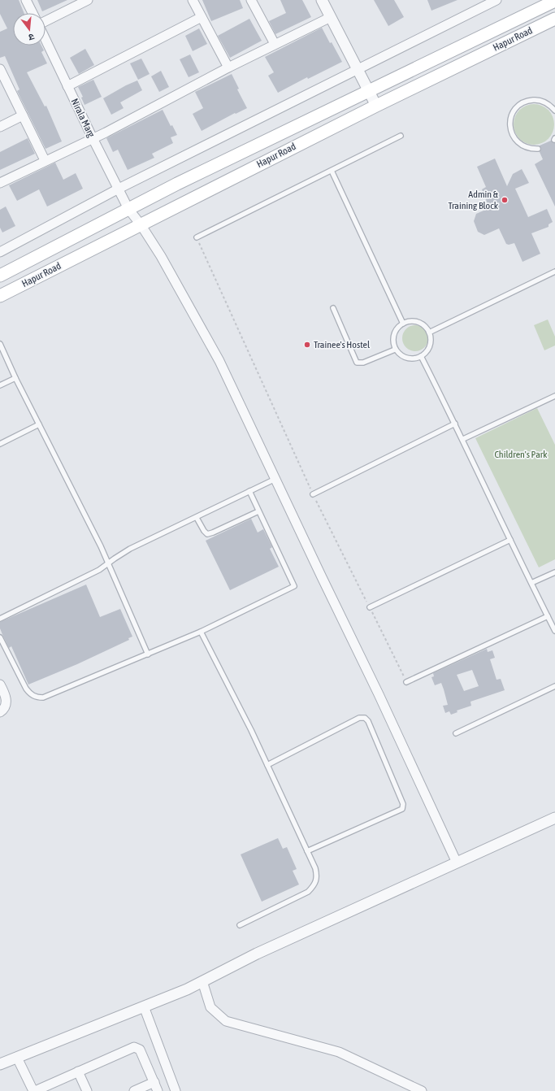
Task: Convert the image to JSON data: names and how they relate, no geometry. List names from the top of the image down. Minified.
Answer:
{"streets":{"main road":["Hapur Road"],"street":["Nirala Marg"]},"crossings":[["Hapur Road","Nirala Marg"]],"parks":["Children's Park"],"places":["Admin & Training Block","Trainee's Hostel"],"north":"bottom"}
